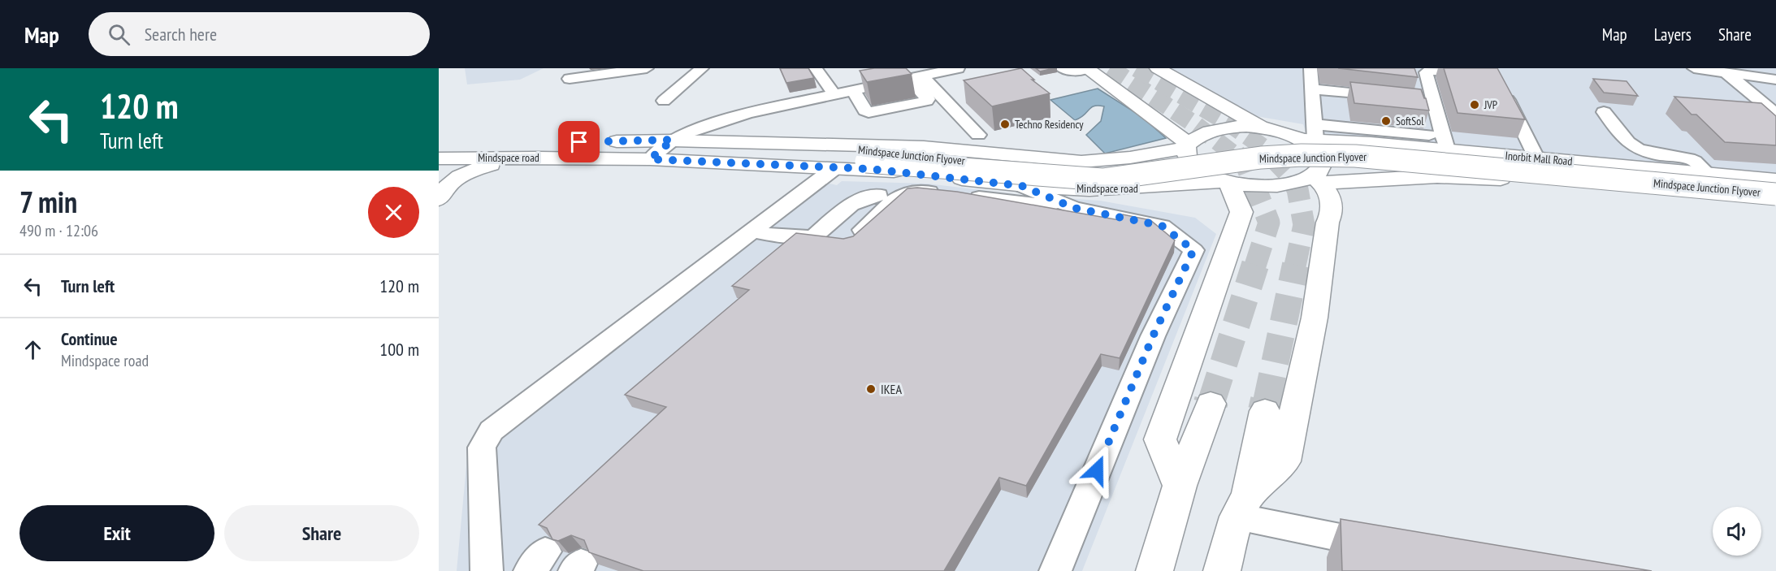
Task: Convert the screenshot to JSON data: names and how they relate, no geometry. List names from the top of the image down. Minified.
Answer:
{"streets":{"main road":["Mindspace Junction Flyover","Mindspace road","Inorbit Mall Road"]},"crossings":[["Mindspace Junction Flyover","Mindspace road"],["Mindspace road","Inorbit Mall Road"]],"places":["JVP","SoftSol","Techno Residency","IKEA"],"page":{"header":"Map","search":"Search here","nav":["Map","Layers","Share"],"turn":["120 m","Turn left"],"heading":["7 min","490 m · 12:06"],"list":[{"name":"Turn left","value":"120 m"},{"name":"Continue","note":"Mindspace road","value":"100 m"}],"buttons":["Exit","Share"]}}
